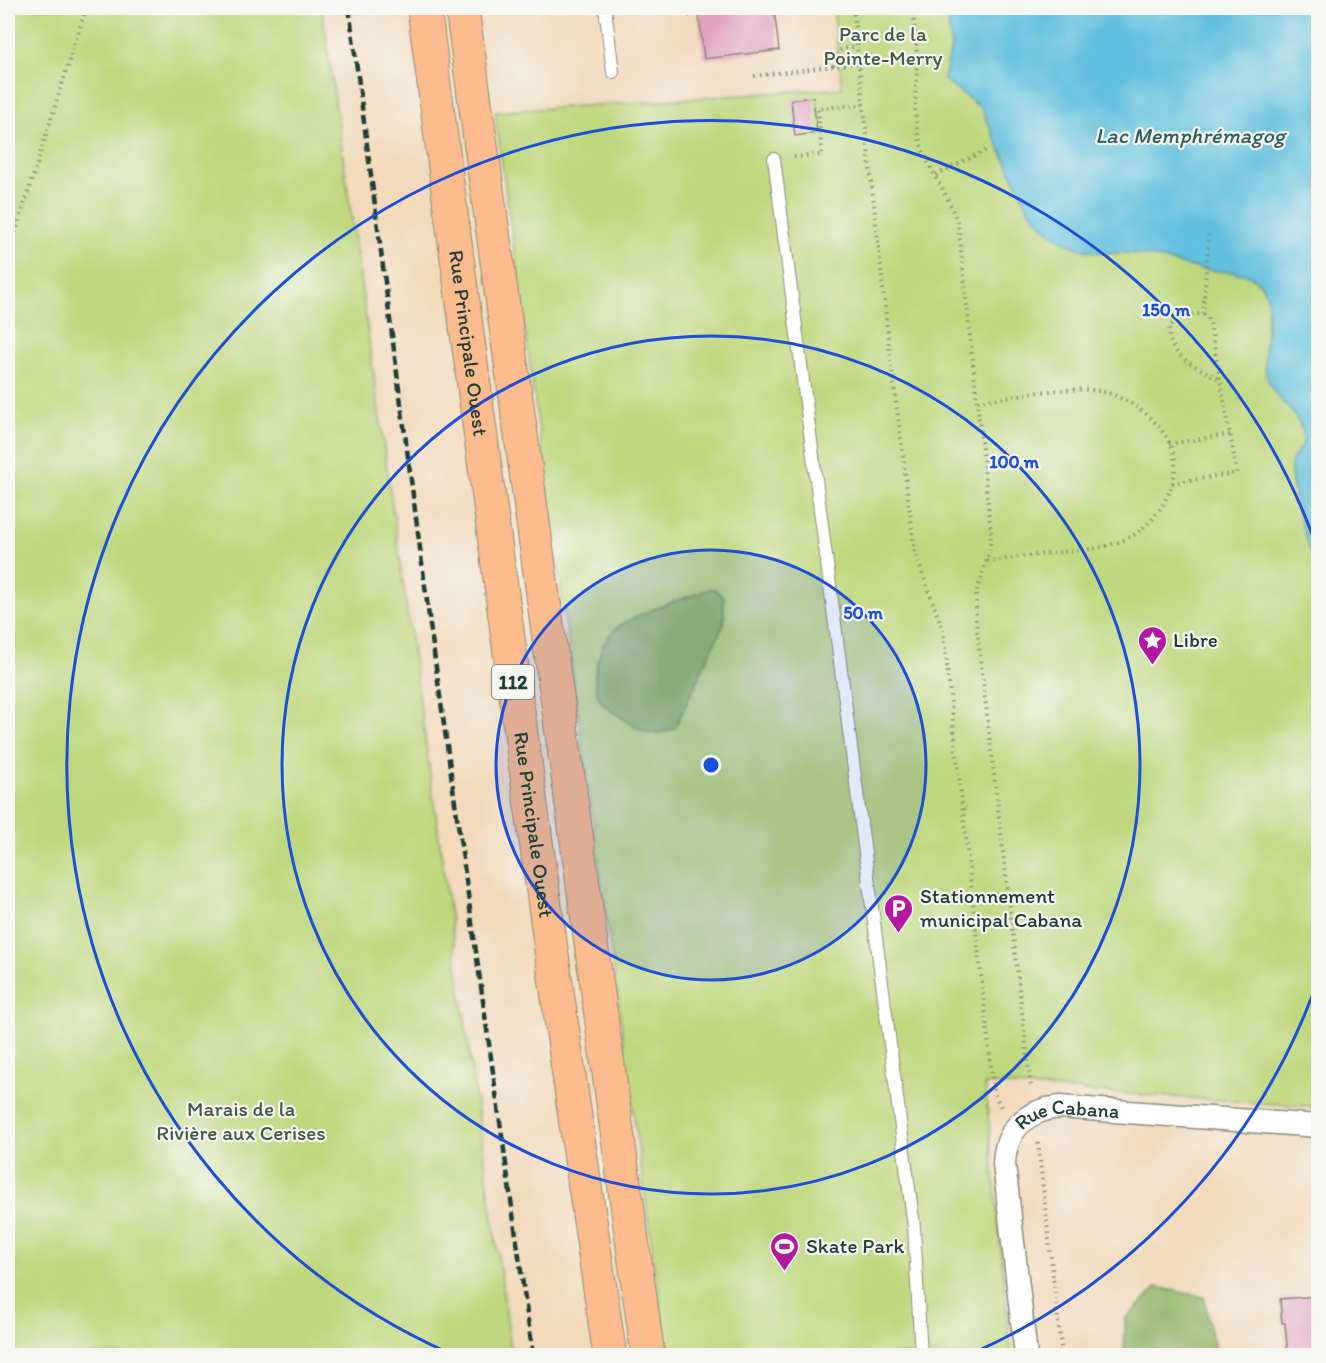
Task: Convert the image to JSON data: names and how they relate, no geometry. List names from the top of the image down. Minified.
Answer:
{"streets":{"main road":["Rue Principale Ouest","112"],"street":["Rue Cabana"]},"water":["Lac Memphrémagog"],"parks":["Parc de la Pointe-Merry","Marais de la Rivière aux Cerises"],"places":{"place":["Libre"],"parking":["Stationnement municipal Cabana"],"sports":["Skate Park"]},"rings":["150 m","100 m","50 m"]}
